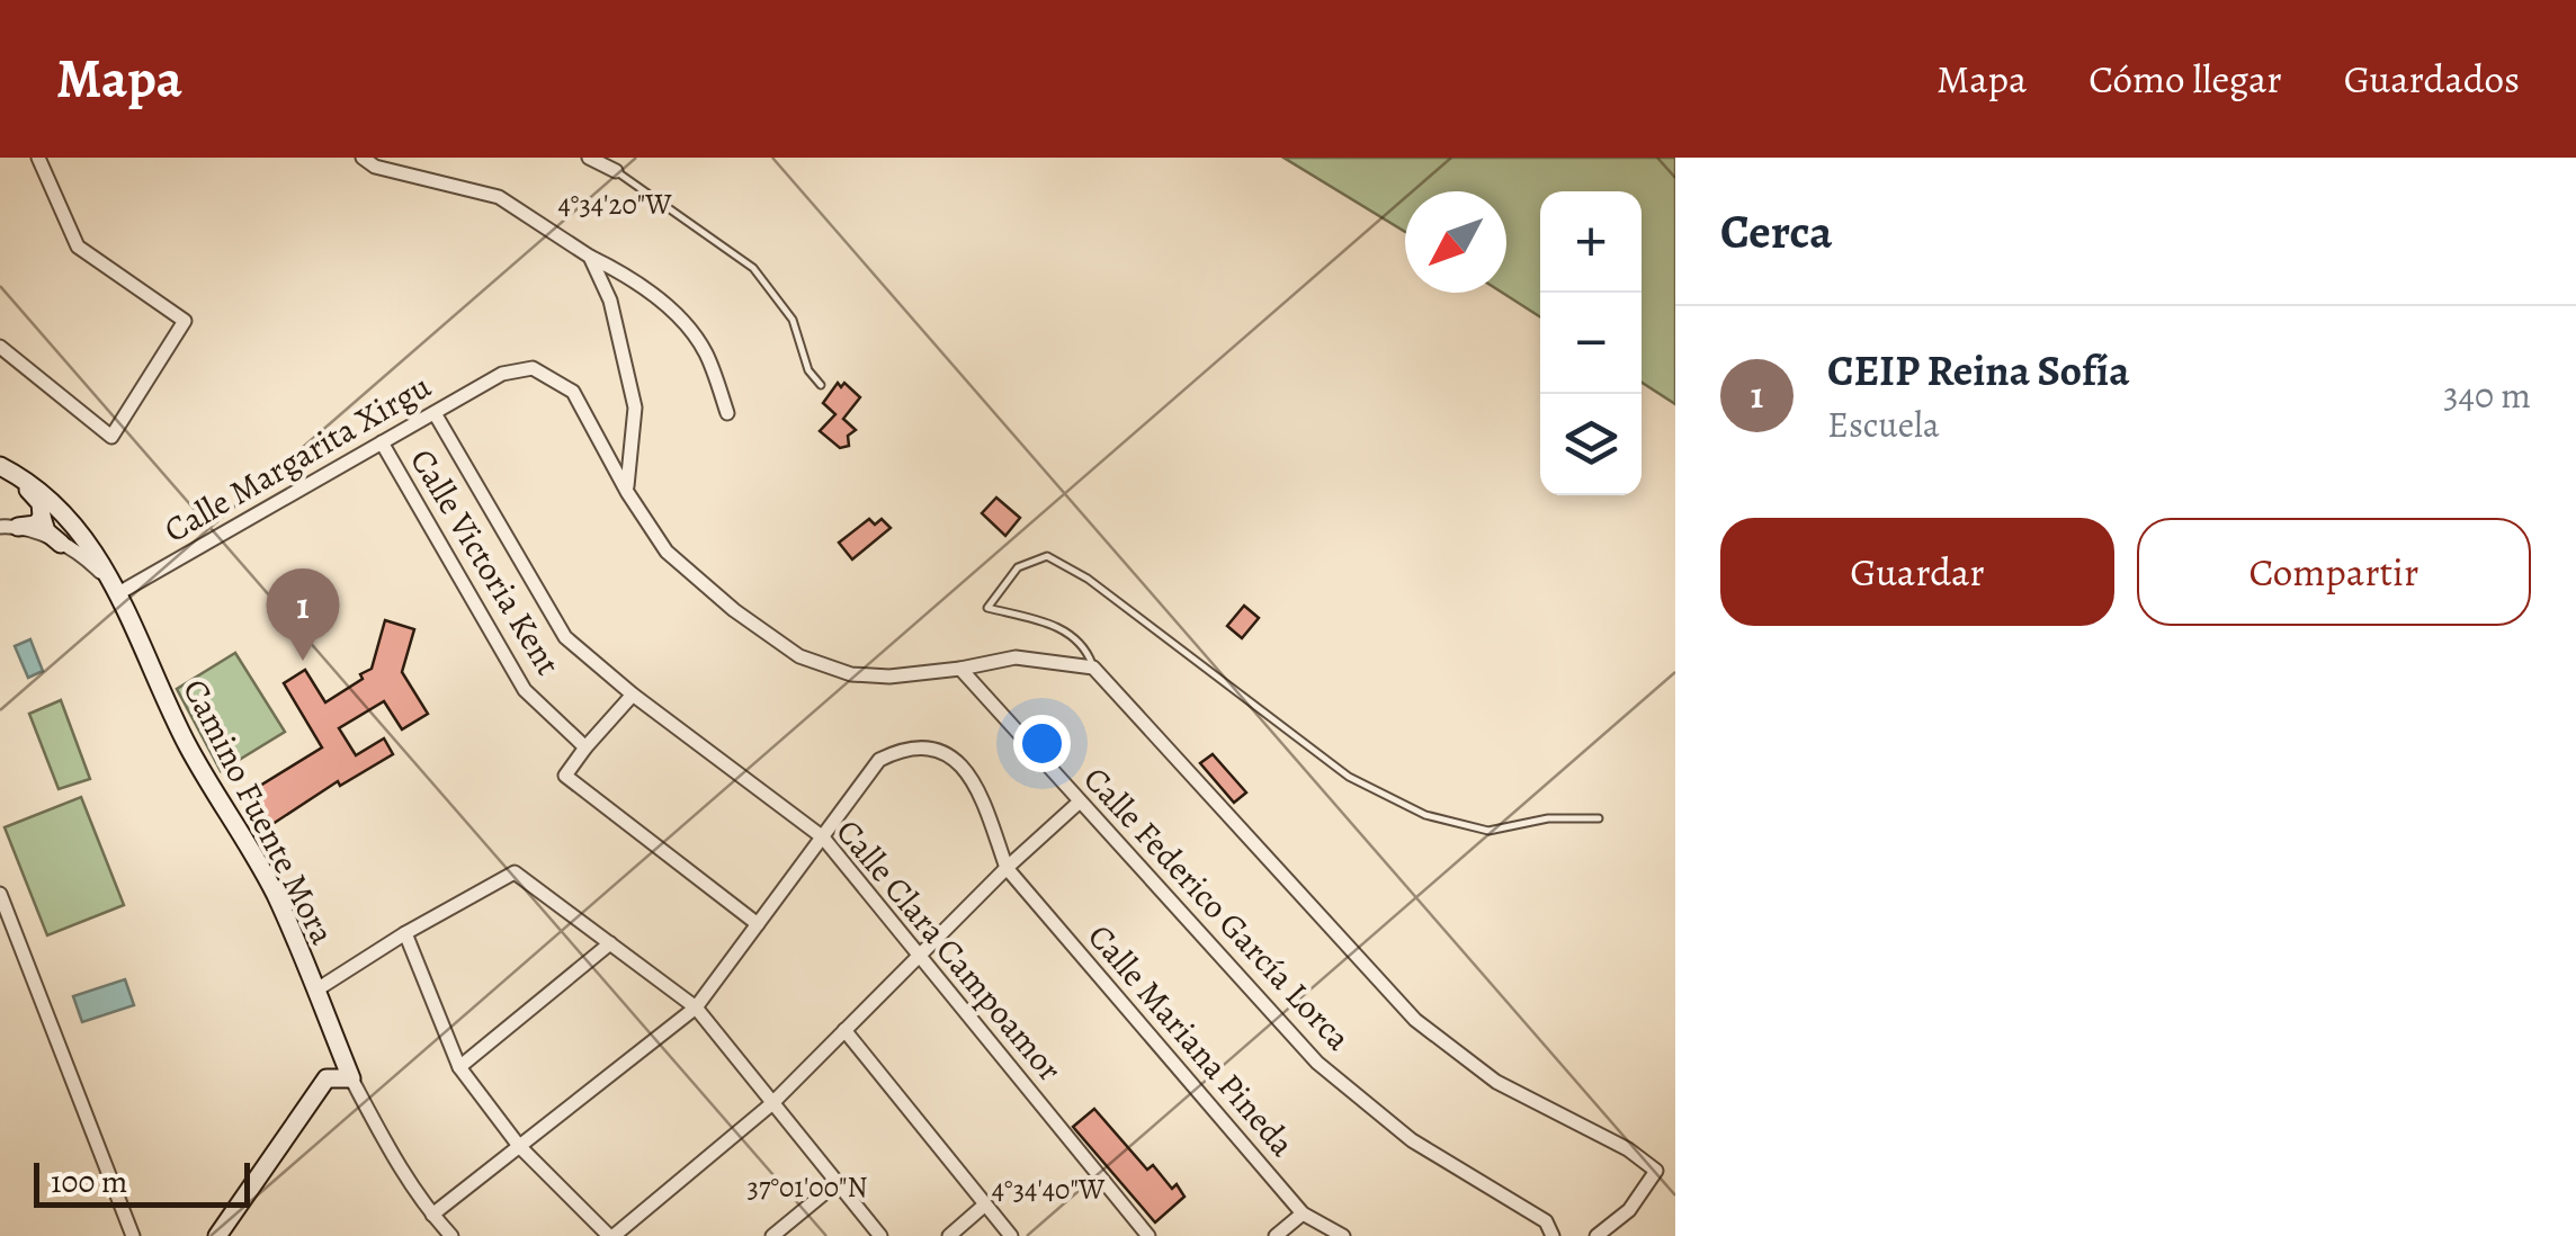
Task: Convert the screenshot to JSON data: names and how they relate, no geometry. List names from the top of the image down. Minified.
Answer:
{"streets":{"street":["Calle Margarita Xirgu","Calle Victoria Kent","Camino Fuente Mora","Calle Federico García Lorca","Calle Clara Campoamor","Calle Mariana Pineda"]},"crossings":[["Calle Margarita Xirgu","Calle Victoria Kent"],["Calle Margarita Xirgu","Camino Fuente Mora"],["Calle Margarita Xirgu","Calle Clara Campoamor"],["Calle Clara Campoamor","Calle Mariana Pineda"]],"scale_bar":"100 m","north":"bottom left","page":{"header":"Mapa","nav":["Mapa","Cómo llegar","Guardados"],"heading":"Cerca","map_buttons":["+","−"],"list":[{"mark":"1","name":"CEIP Reina Sofía","note":"Escuela","value":"340 m"}],"buttons":["Guardar","Compartir"],"pins":"1","scale":"100 m"},"coordinates":["4°34'20\"W","37°01'00\"N","4°34'40\"W"]}
